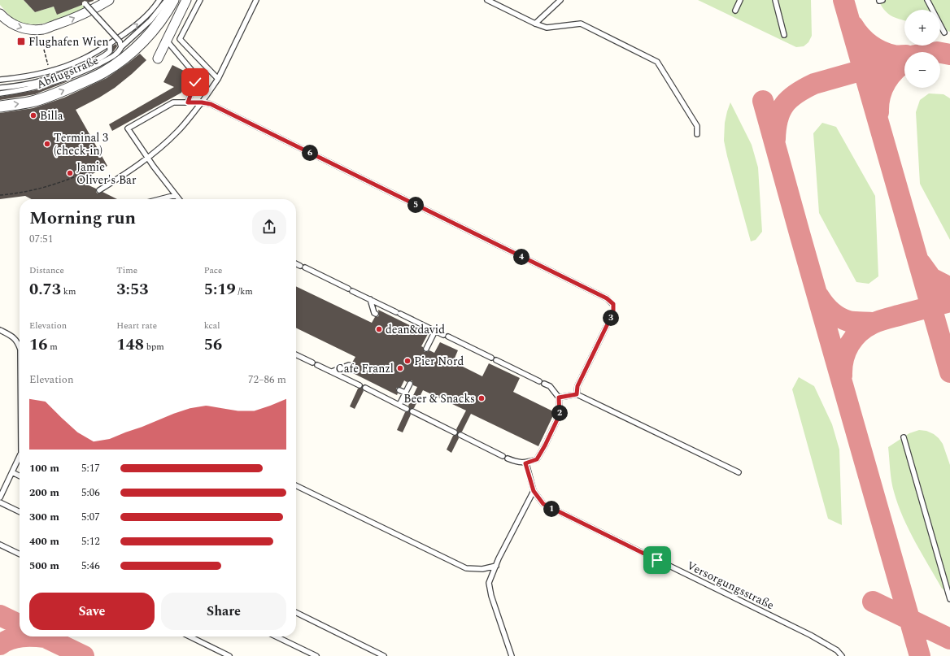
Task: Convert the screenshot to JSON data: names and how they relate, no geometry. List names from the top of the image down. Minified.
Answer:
{"streets":{"street":["Abflugstraße"],"lane":["Versorgungsstraße"]},"one_way":["Abflugstraße"],"places":{"transit":["Flughafen Wien"],"other":["Billa","Terminal 3 (check-in)","Jamie Oliver's Bar","dean&david","Pier Nord","Cafe Franzl","Beer & Snacks"]},"page":{"map_buttons":["+","−"],"pins":["6","5","4","3","2","1"],"heading":["Morning run","07:51"],"stats":[["Distance","0.73 km"],["Time","3:53"],["Pace","5:19 /km"],["Elevation","16 m"],["Heart rate","148 bpm"],["kcal","56"]],"chart":["Elevation","72–86 m"],"list":[{"name":"100 m","note":"5:17"},{"name":"200 m","note":"5:06"},{"name":"300 m","note":"5:07"},{"name":"400 m","note":"5:12"},{"name":"500 m","note":"5:46"}],"buttons":["Save","Share"]}}
